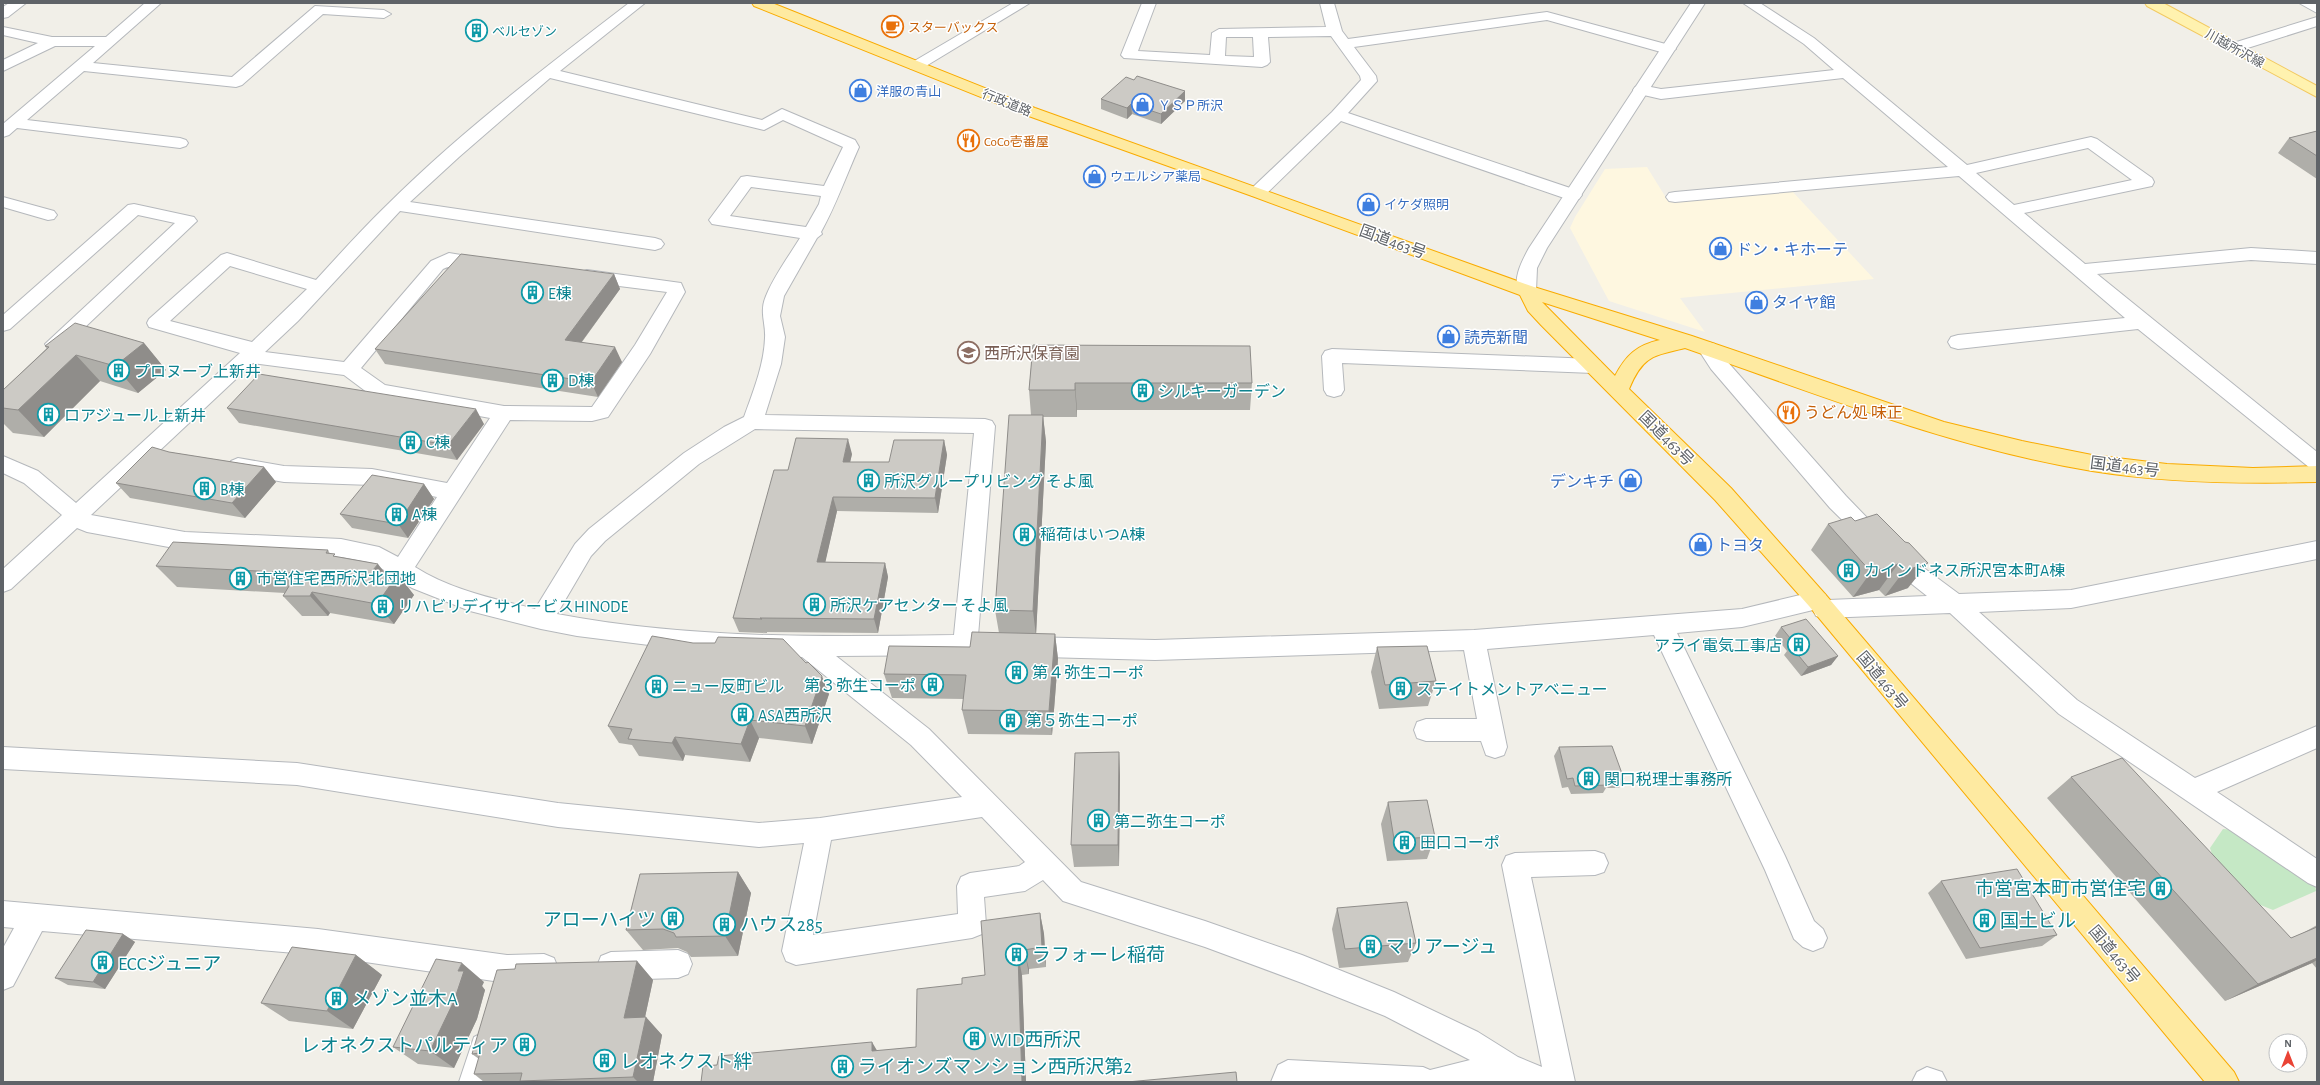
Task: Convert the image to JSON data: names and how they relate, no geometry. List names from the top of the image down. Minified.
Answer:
{"streets":{"highway":["行政道路","国道463号"],"main road":["川越所沢線"]},"crossings":[["行政道路","国道463号"]],"places":{"cafe":["スターバックス"],"building":["ベルセゾン","E棟","プロヌーブ上新井","D棟","シルキーガーデン","ロアジュール上新井","C棟","所沢グループリビング そよ風","B棟","A棟","稲荷はいつA棟","カインドネス所沢宮本町A棟","市営住宅西所沢北団地","所沢ケアセンター そよ風","リハビリデイサイービスHINODE","アライ電気工事店","第４弥生コーポ","第３弥生コーポ","ニュー反町ビル","ステイトメントアベニュー","ASA西所沢","第５弥生コーポ","関口税理士事務所","第二弥生コーポ","田口コーポ","市営宮本町市営住宅","アローハイツ","国土ビル","ハウス285","マリアージュ","ラフォーレ稲荷","ECCジュニア","メゾン並木A","WID西所沢","レオネクストパルティア","レオネクスト絆","ライオンズマンション西所沢第2"],"shop":["洋服の青山","ＹＳＰ所沢","ウエルシア薬局","イケダ照明","ドン・キホーテ","タイヤ館","読売新聞","デンキチ","トヨタ"],"restaurant":["CoCo壱番屋","うどん処 味正"],"school or university":["西所沢保育園"]},"north":"top"}
